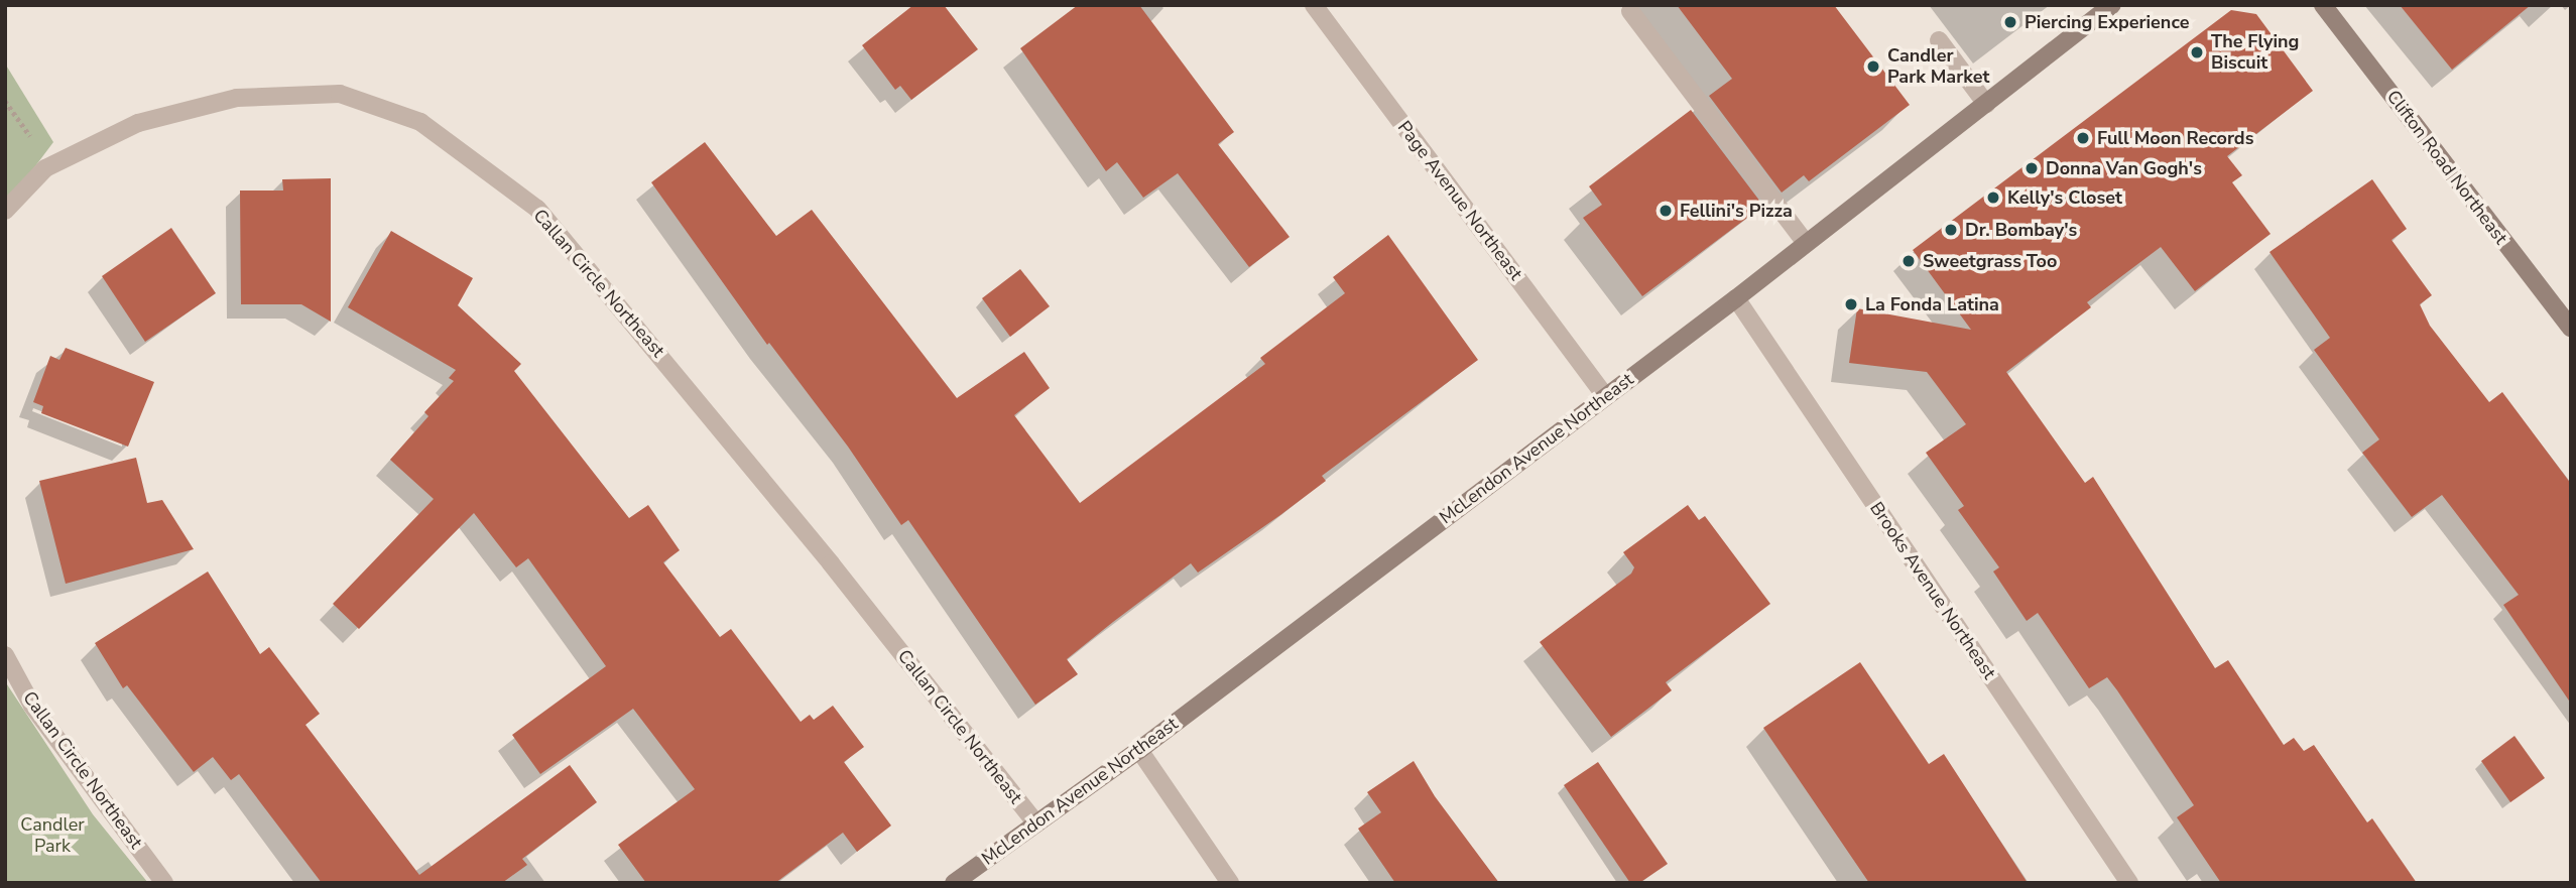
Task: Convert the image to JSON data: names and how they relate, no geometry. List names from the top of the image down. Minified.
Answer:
{"streets":{"street":["Clifton Road Northeast","Page Avenue Northeast","Callan Circle Northeast","McLendon Avenue Northeast","Brooks Avenue Northeast"]},"crossings":[["Page Avenue Northeast","McLendon Avenue Northeast"],["Callan Circle Northeast","McLendon Avenue Northeast"],["McLendon Avenue Northeast","Brooks Avenue Northeast"]],"parks":["Candler Park"],"places":["Piercing Experience","The Flying Biscuit","Candler Park Market","Full Moon Records","Donna Van Gogh's","Kelly's Closet","Fellini's Pizza","Dr. Bombay's","Sweetgrass Too","La Fonda Latina"]}
